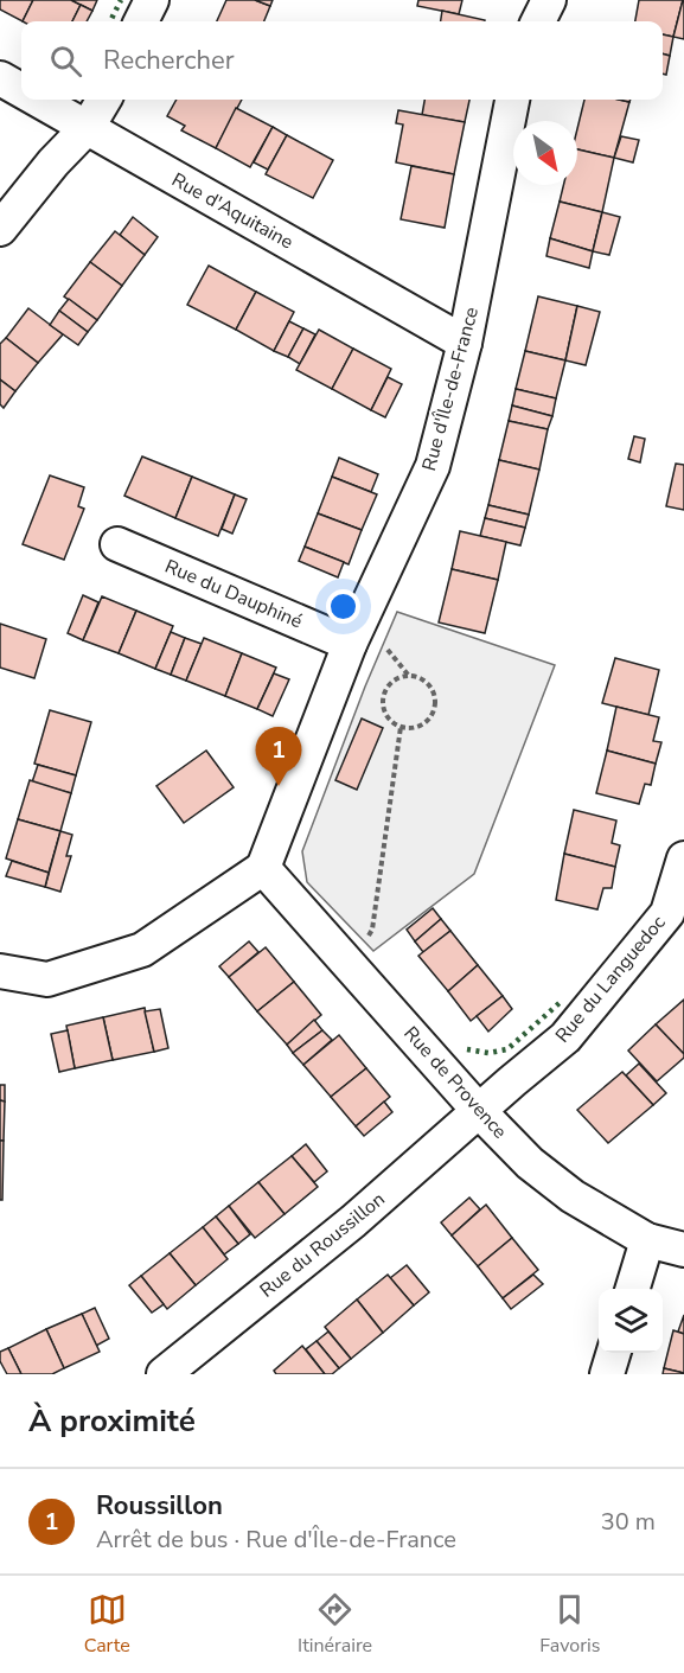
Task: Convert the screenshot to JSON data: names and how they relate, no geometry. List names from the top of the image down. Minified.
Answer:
{"streets":{"street":["Rue d'Aquitaine","Rue d'Île-de-France","Rue du Dauphiné","Rue du Languedoc","Rue de Provence","Rue du Roussillon"]},"crossings":[["Rue d'Aquitaine","Rue d'Île-de-France"],["Rue d'Île-de-France","Rue du Dauphiné"],["Rue d'Île-de-France","Rue de Provence"],["Rue du Languedoc","Rue de Provence"],["Rue du Languedoc","Rue du Roussillon"],["Rue de Provence","Rue du Roussillon"]],"north":"bottom right","page":{"search":"Rechercher","pins":"1","heading":"À proximité","list":[{"mark":"1","name":"Roussillon","note":"Arrêt de bus · Rue d'Île-de-France","value":"30 m"}],"nav":["Carte","Itinéraire","Favoris"]}}
